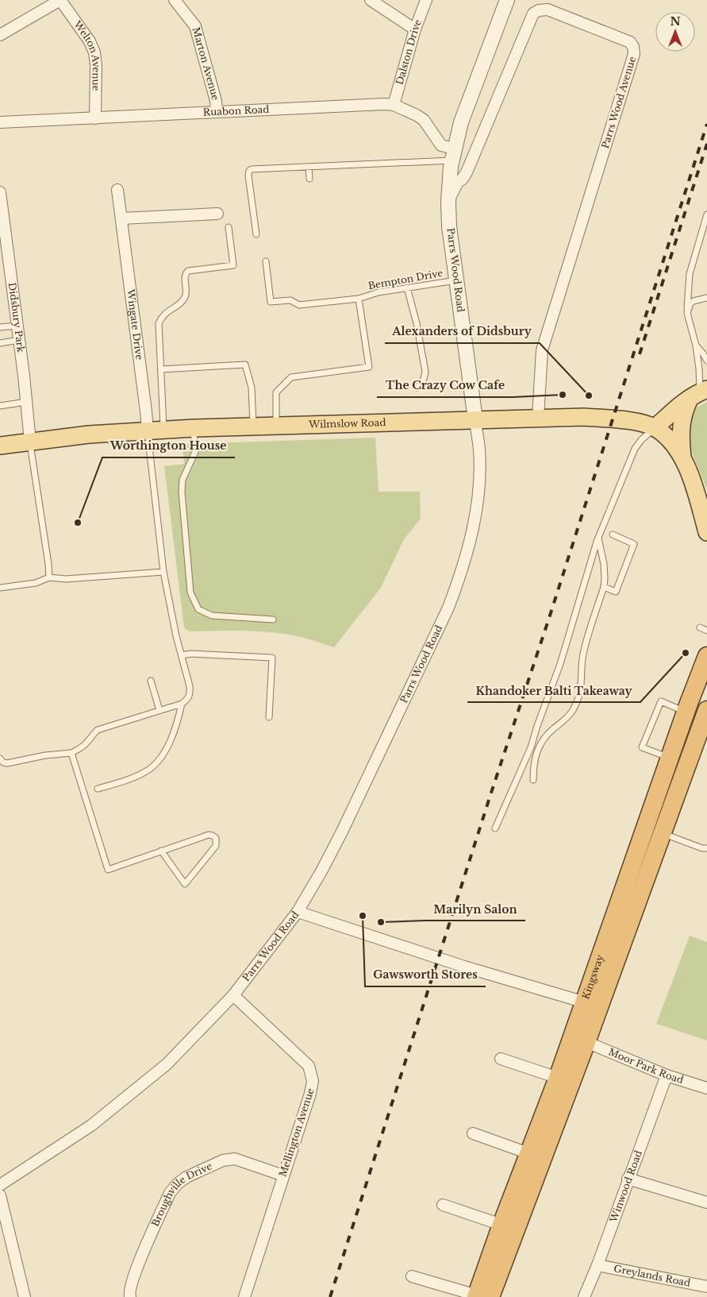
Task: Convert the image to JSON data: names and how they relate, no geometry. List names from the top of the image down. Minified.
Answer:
{"streets":{"highway":["Kingsway"],"main road":["Wilmslow Road"],"street":["Dalston Drive","Welton Avenue","Marton Avenue","Parrs Wood Avenue","Ruabon Road","Parrs Wood Road","Didsbury Park","Wingate Drive","Moor Park Road","Mellington Avenue","Winwood Road","Broughville Drive","Greylands Road"],"lane":["Bempton Drive"]},"crossings":[["Dalston Drive","Ruabon Road"],["Welton Avenue","Ruabon Road"],["Marton Avenue","Ruabon Road"],["Parrs Wood Avenue","Parrs Wood Road"],["Parrs Wood Avenue","Wilmslow Road"],["Ruabon Road","Parrs Wood Road"],["Parrs Wood Road","Bempton Drive"],["Parrs Wood Road","Wilmslow Road"],["Parrs Wood Road","Mellington Avenue"],["Bempton Drive","Wilmslow Road"],["Didsbury Park","Wilmslow Road"],["Wingate Drive","Wilmslow Road"],["Kingsway","Moor Park Road"],["Moor Park Road","Winwood Road"],["Mellington Avenue","Broughville Drive"],["Winwood Road","Greylands Road"]],"places":["The Crazy Cow Cafe","Alexanders of Didsbury","Worthington House","Khandoker Balti Takeaway","Gawsworth Stores","Marilyn Salon"],"north":"top"}
